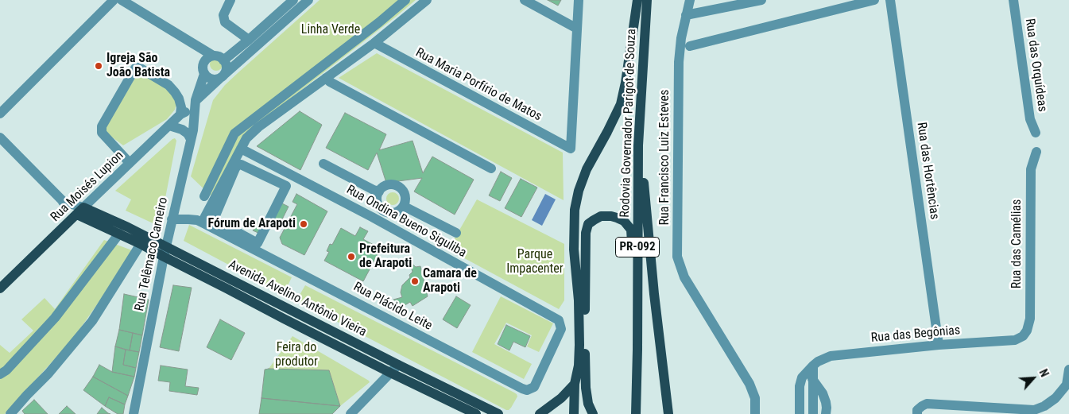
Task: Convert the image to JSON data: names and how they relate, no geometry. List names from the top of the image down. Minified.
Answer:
{"streets":{"main road":["Rodovia Governador Parigot de Souza","Rua Moisés Lupion","PR-092","Avenida Avelino Antônio Vieira"],"street":["Rua das Orquídeas","Rua Maria Porfírio de Matos","Rua Francisco Luiz Esteves","Rua das Hortências","Rua Ondina Bueno Siguliba","Rua das Camélias","Rua Telêmaco Carneiro","Rua Plácido Leite","Rua das Begônias"]},"crossings":[["Rua das Hortências","Rua das Begônias"],["Rua Moisés Lupion","Rua Telêmaco Carneiro"],["Rua Moisés Lupion","Avenida Avelino Antônio Vieira"],["Rua Ondina Bueno Siguliba","Rua Plácido Leite"],["Rua das Camélias","Rua das Begônias"],["Rua Telêmaco Carneiro","Avenida Avelino Antônio Vieira"],["Rua Telêmaco Carneiro","Rua Plácido Leite"]],"parks":["Linha Verde","Parque Impacenter","Feira do produtor"],"places":["Igreja São João Batista","Fórum de Arapoti","Prefeitura de Arapoti","Camara de Arapoti"],"north":"top right"}
